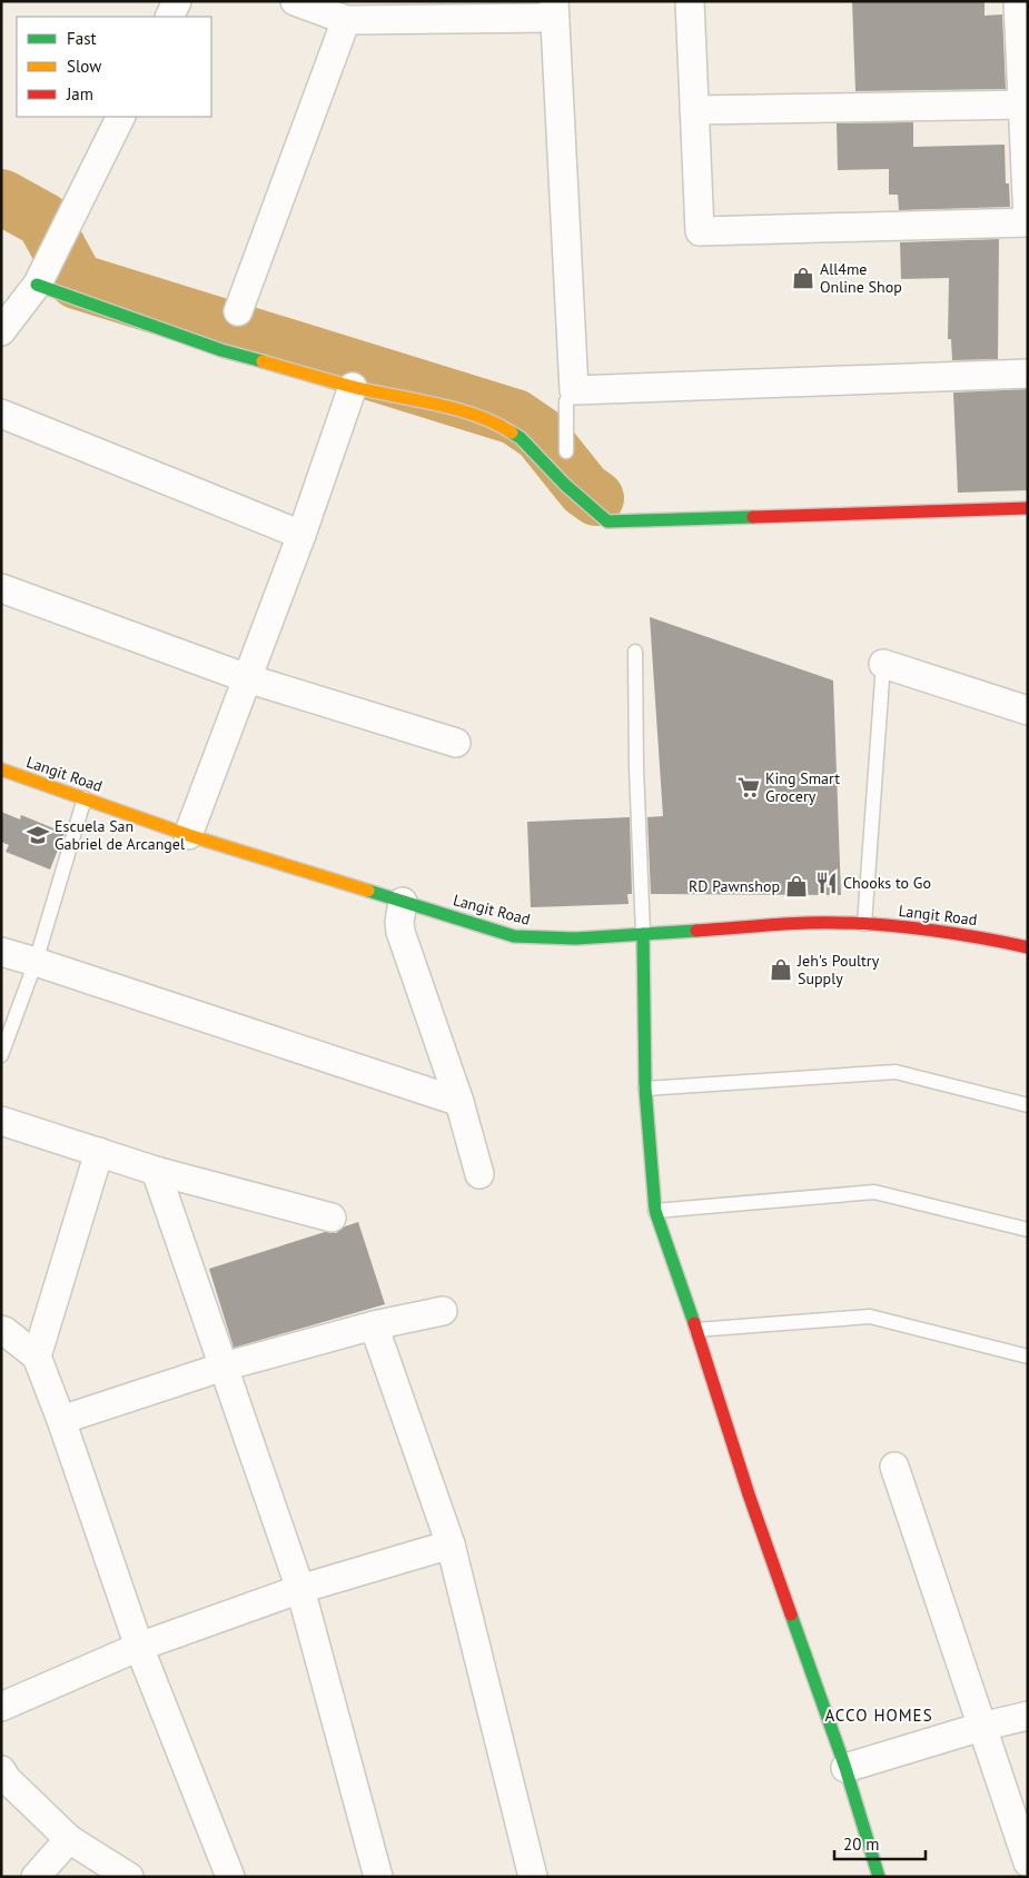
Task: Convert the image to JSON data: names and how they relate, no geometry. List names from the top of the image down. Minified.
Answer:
{"streets":{"street":["Langit Road"]},"districts":["ACCO HOMES"],"places":{"shop":["All4me Online Shop","RD Pawnshop","Jeh's Poultry Supply"],"supermarket":["King Smart Grocery"],"school or university":["Escuela San Gabriel de Arcangel"],"restaurant":["Chooks to Go"]},"legend":["Fast","Slow","Jam"],"scale_bar":"20 m"}
